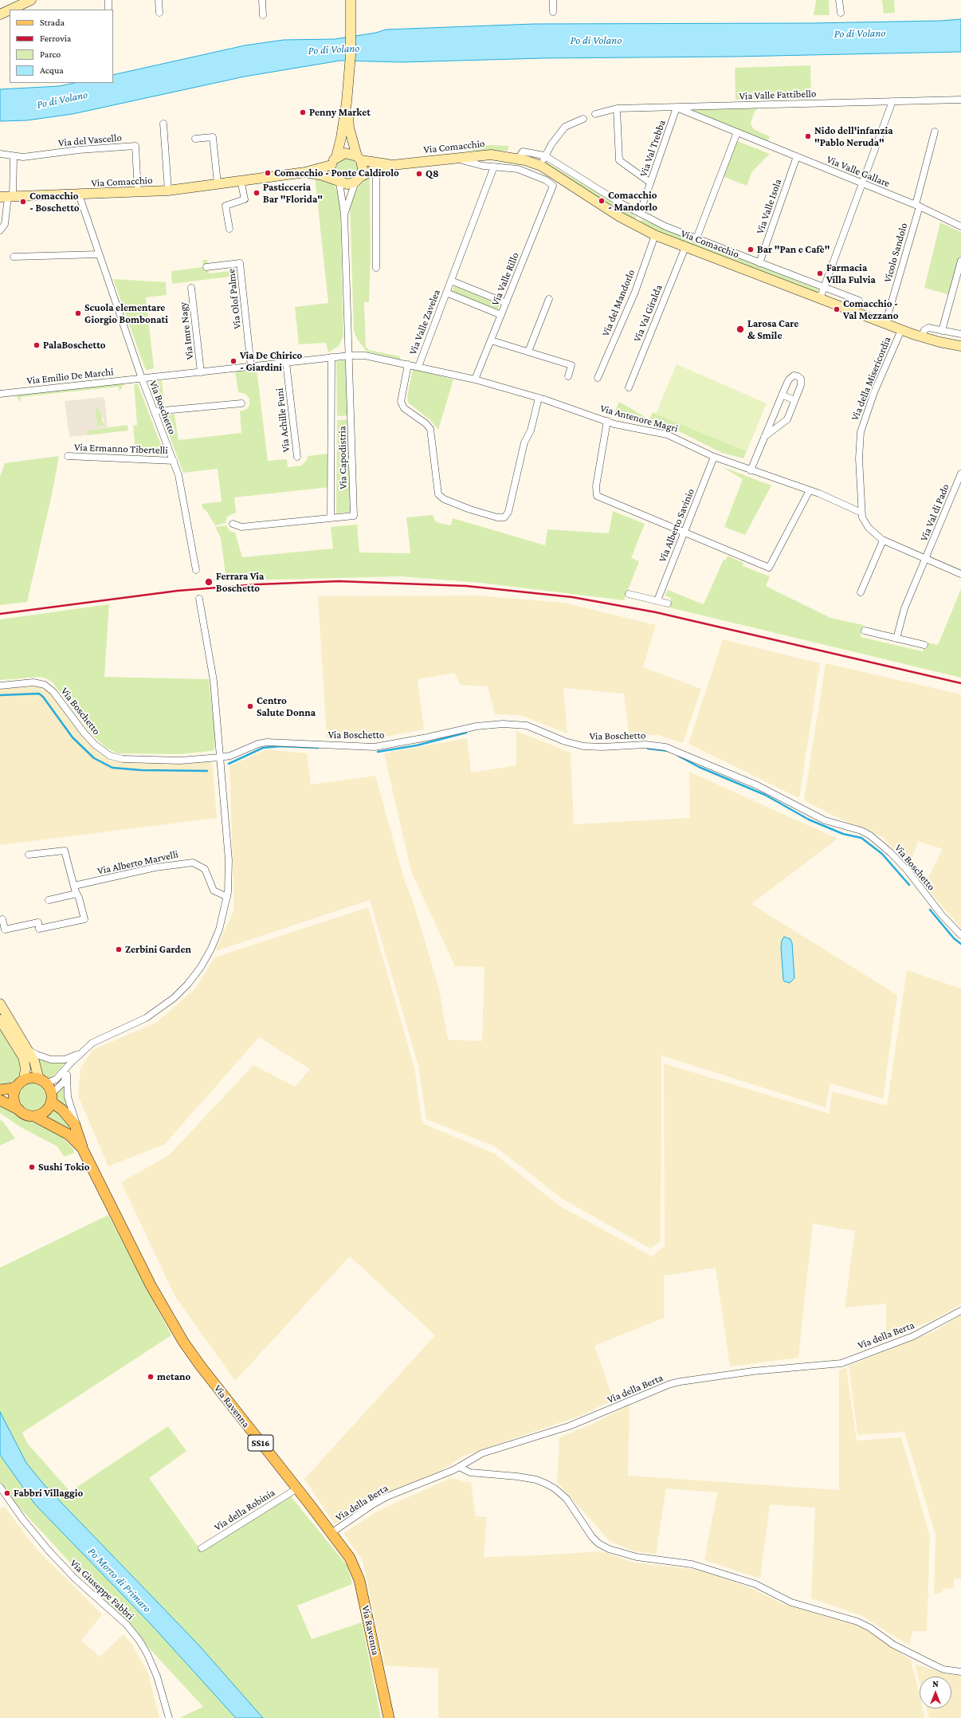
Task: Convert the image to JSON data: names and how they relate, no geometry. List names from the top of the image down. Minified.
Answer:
{"streets":{"main road":["Via Comacchio","Via Ravenna","SS16"],"street":["Via Valle Fattibello","Via del Vascello","Via Val Trebba","Via Valle Gallare","Via Valle Isola","Vicolo Sandolo","Via Valle Rillo","Via Olof Palme","Via del Mandorlo","Via Val Giralda","Via Valle Zavelea","Via Imre Nagy","Via Emilio De Marchi","Via della Misericordia","Via Boschetto","Via Antenore Magri","Via Achille Funi","Via Ermanno Tibertelli","Via Capodistria","Via Val di Pado","Via Alberto Savinio","Via Alberto Marvelli","Via della Berta","Via della Robinia","Via Giuseppe Fabbri"]},"crossings":[["Via Valle Fattibello","Via Val Trebba"],["Via Valle Fattibello","Via Valle Gallare"],["Via del Vascello","Via Comacchio"],["Via Comacchio","Via Val Trebba"],["Via Comacchio","Via Valle Isola"],["Via Comacchio","Vicolo Sandolo"],["Via Comacchio","Via del Mandorlo"],["Via Comacchio","Via Val Giralda"],["Via Comacchio","Via della Misericordia"],["Via Comacchio","Via Boschetto"],["Via Comacchio","Via Capodistria"],["Via Val Trebba","Via Valle Gallare"],["Via Valle Gallare","Via Valle Isola"],["Via Valle Gallare","Vicolo Sandolo"],["Via Valle Rillo","Via Valle Zavelea"],["Via Olof Palme","Via Emilio De Marchi"],["Via Valle Zavelea","Via Emilio De Marchi"],["Via Valle Zavelea","Via Antenore Magri"],["Via Imre Nagy","Via Emilio De Marchi"],["Via Emilio De Marchi","Via Boschetto"],["Via Emilio De Marchi","Via Achille Funi"],["Via Emilio De Marchi","Via Capodistria"],["Via della Misericordia","Via Val di Pado"],["Via Boschetto","Via Ermanno Tibertelli"],["Via Antenore Magri","Via Alberto Savinio"],["Via della Berta","Via Ravenna"],["Via Ravenna","Via della Robinia"]],"water":["Po di Volano","Po Morto di Primaro"],"places":["Penny Market","Nido dell'infanzia \"Pablo Neruda\"","Comacchio - Ponte Caldirolo","Q8","Pasticceria Bar \"Florida\"","Comacchio - Mandorlo","Comacchio - Boschetto","Bar \"Pan e Cafè\"","Farmacia Villa Fulvia","Comacchio - Val Mezzano","Scuola elementare Giorgio Bombonati","Larosa Care & Smile","PalaBoschetto","Via De Chirico - Giardini","Ferrara Via Boschetto","Centro Salute Donna","Zerbini Garden","Sushi Tokio","metano","Fabbri Villaggio"],"legend":["Strada","Ferrovia","Parco","Acqua"],"north":"top"}
